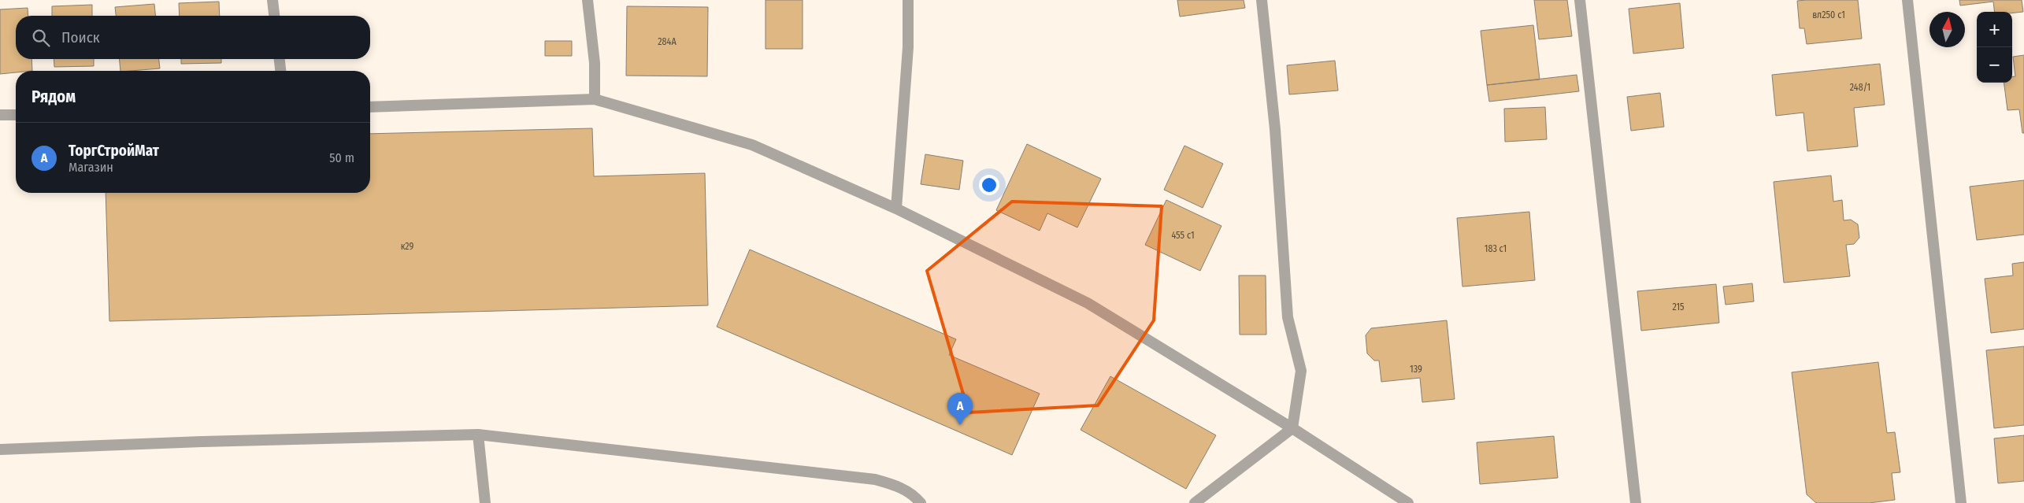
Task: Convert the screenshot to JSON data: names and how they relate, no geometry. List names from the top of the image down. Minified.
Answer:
{"house_numbers":["вл250 с1","284А","248/1","455 с1","к29","183 с1","215","139"],"north":"top","page":{"map_buttons":["+","−"],"search":"Поиск","heading":"Рядом","list":[{"mark":"A","name":"ТоргСтройМат","note":"Магазин","value":"50 m"}],"pins":"A"}}
